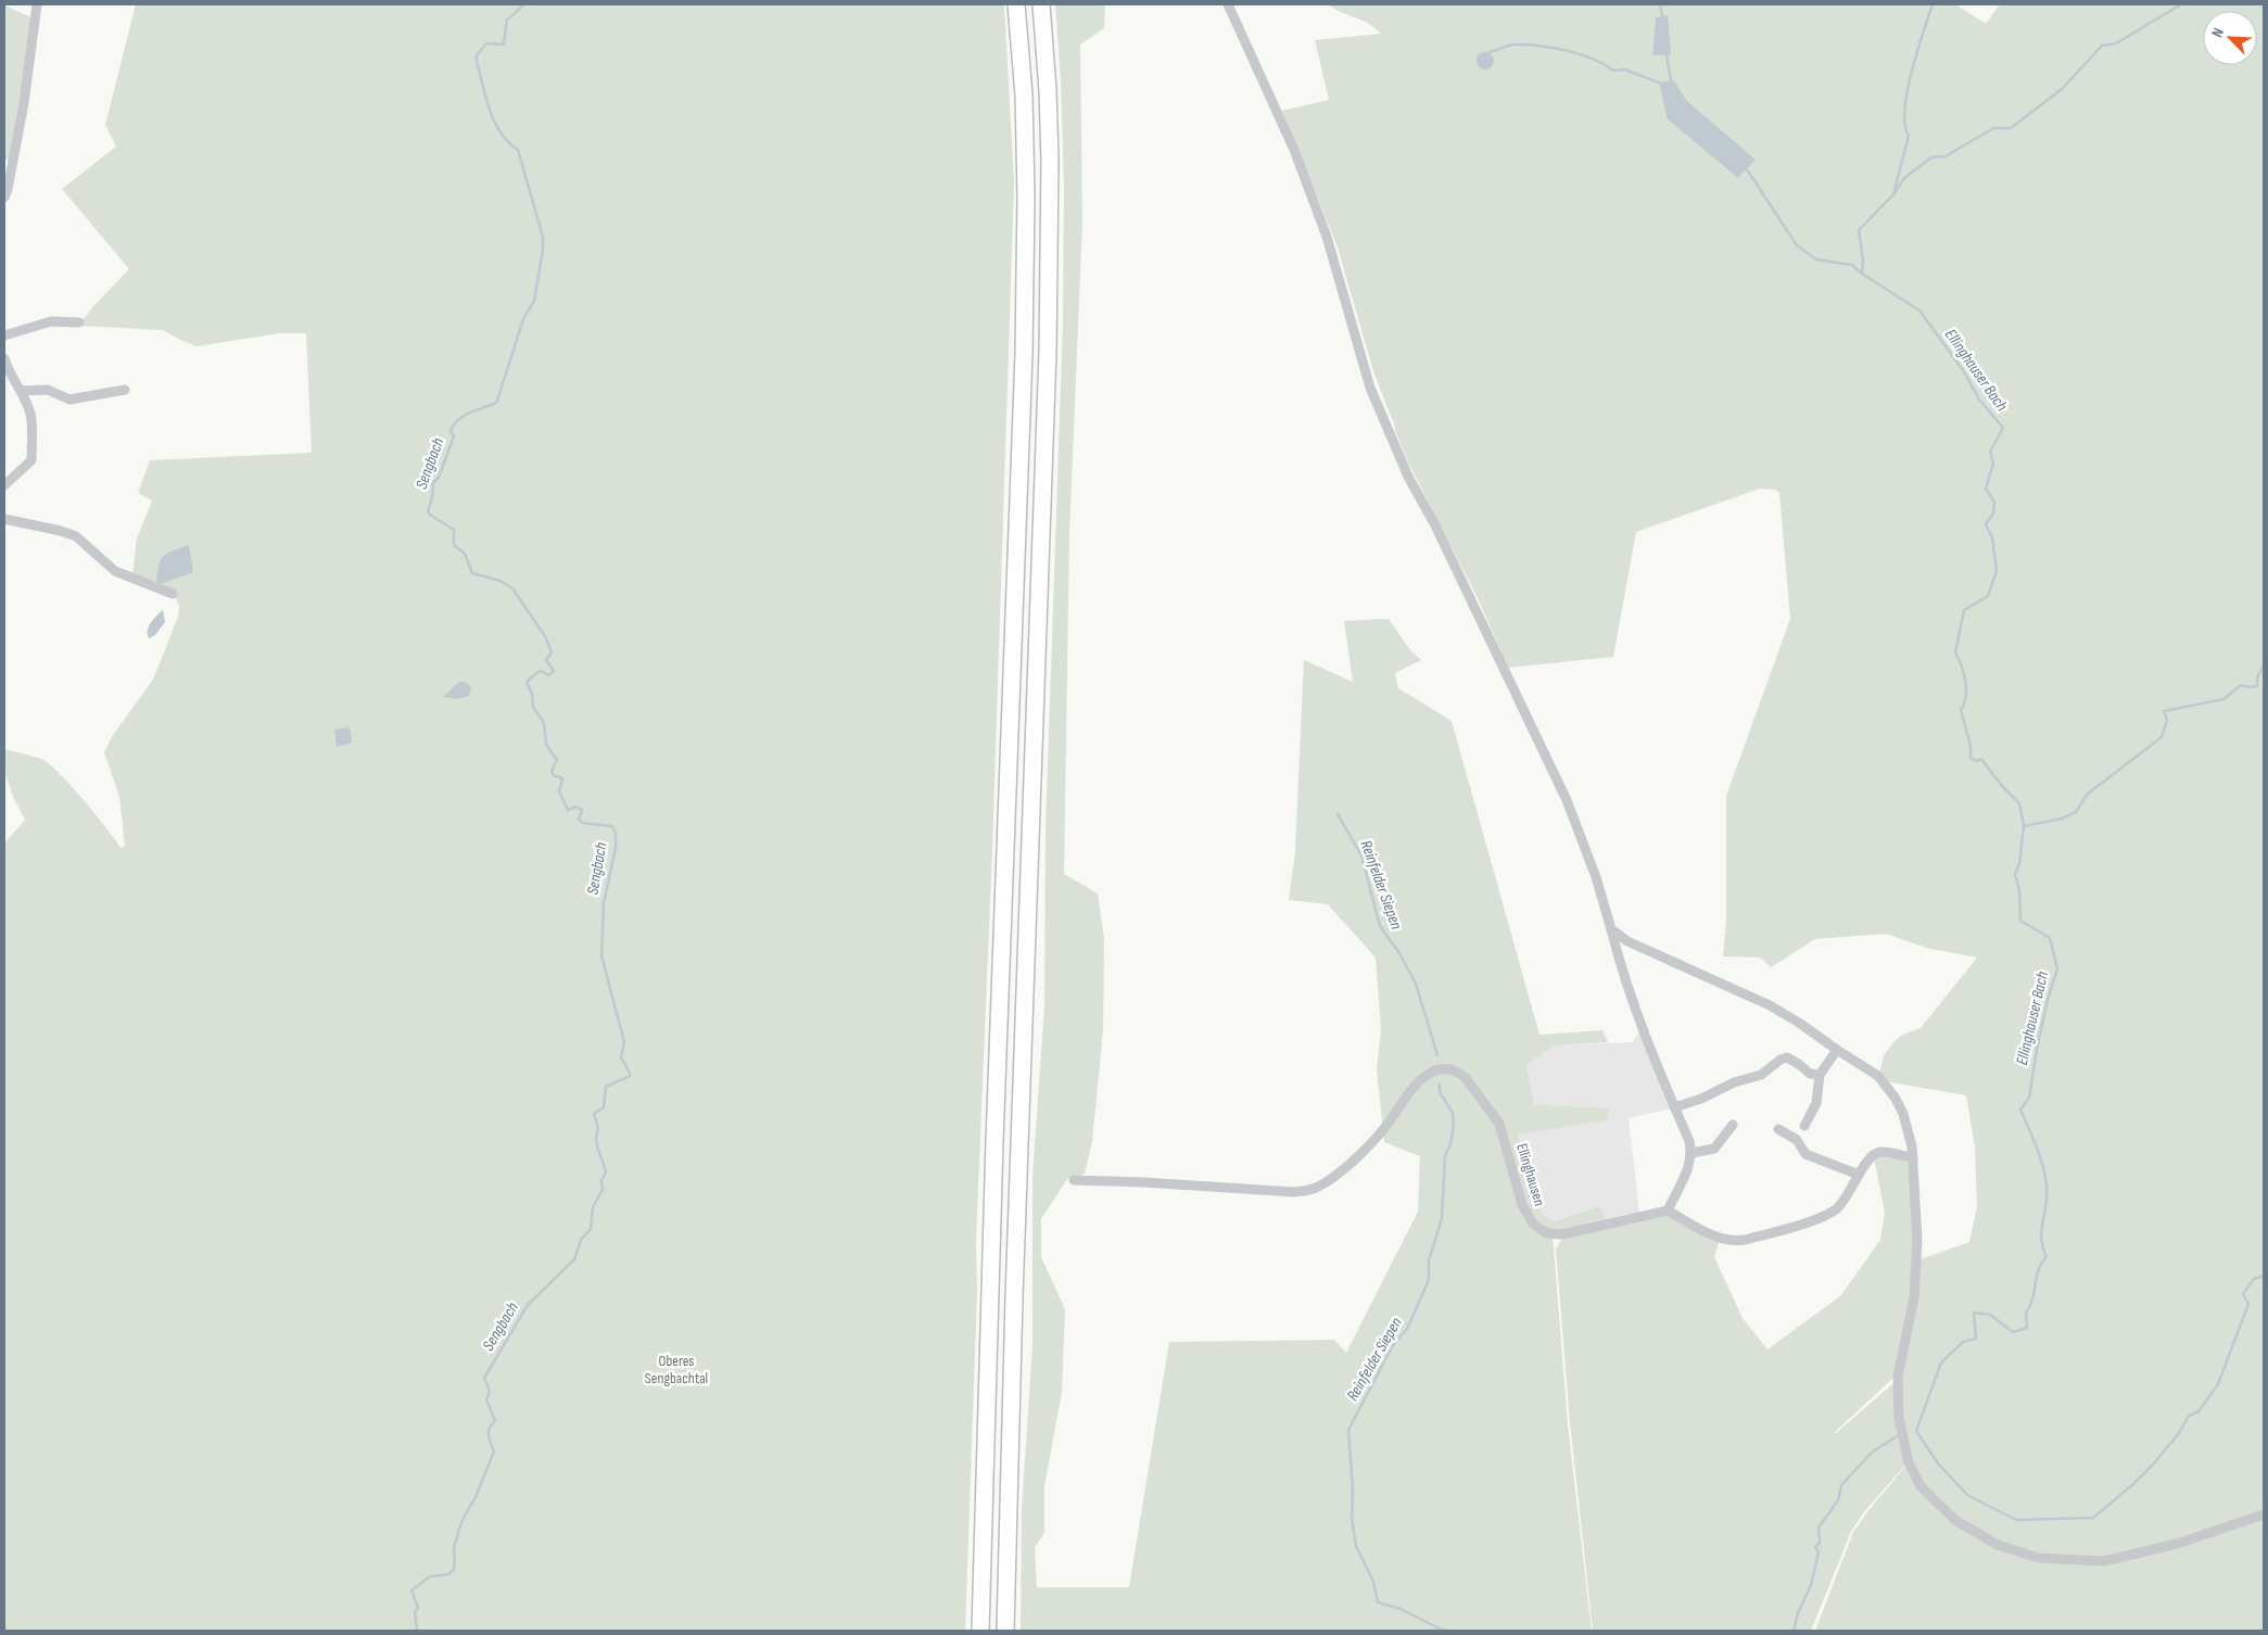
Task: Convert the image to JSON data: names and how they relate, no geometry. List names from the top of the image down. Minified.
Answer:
{"streets":{"street":["Ellinghausen"]},"water":["Ellinghauser Bach","Sengbach","Reinfelder Siepen"],"parks":["Oberes Sengbachtal"],"north":"top left"}
